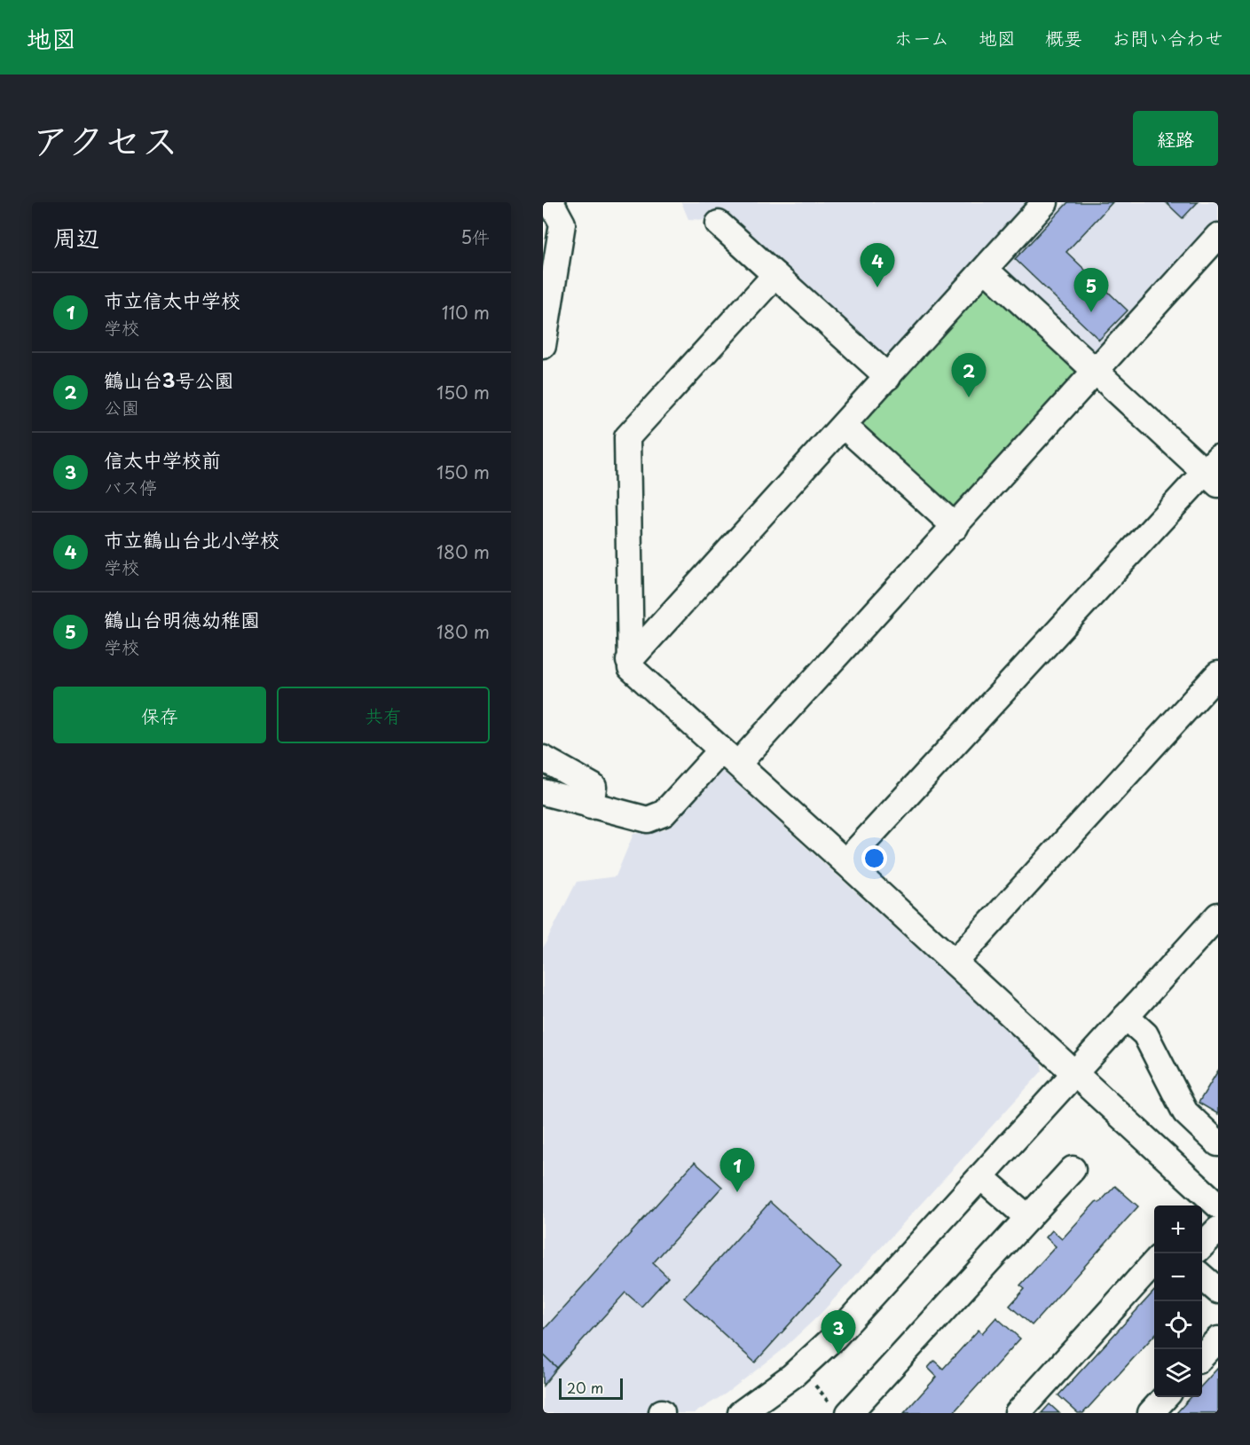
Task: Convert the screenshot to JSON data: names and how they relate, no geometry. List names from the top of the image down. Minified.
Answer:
{"scale_bar":"20 m","page":{"header":"地図","nav":["ホーム","地図","概要","お問い合わせ"],"title":"アクセス","buttons":["経路",["保存","共有"]],"heading":["周辺","5件"],"pins":["4","5","2","1","3"],"list":[{"mark":"1","name":"市立信太中学校","note":"学校","value":"110 m"},{"mark":"2","name":"鶴山台3号公園","note":"公園","value":"150 m"},{"mark":"3","name":"信太中学校前","note":"バス停","value":"150 m"},{"mark":"4","name":"市立鶴山台北小学校","note":"学校","value":"180 m"},{"mark":"5","name":"鶴山台明徳幼稚園","note":"学校","value":"180 m"}],"map_buttons":["+","−"],"scale":"20 m"}}
